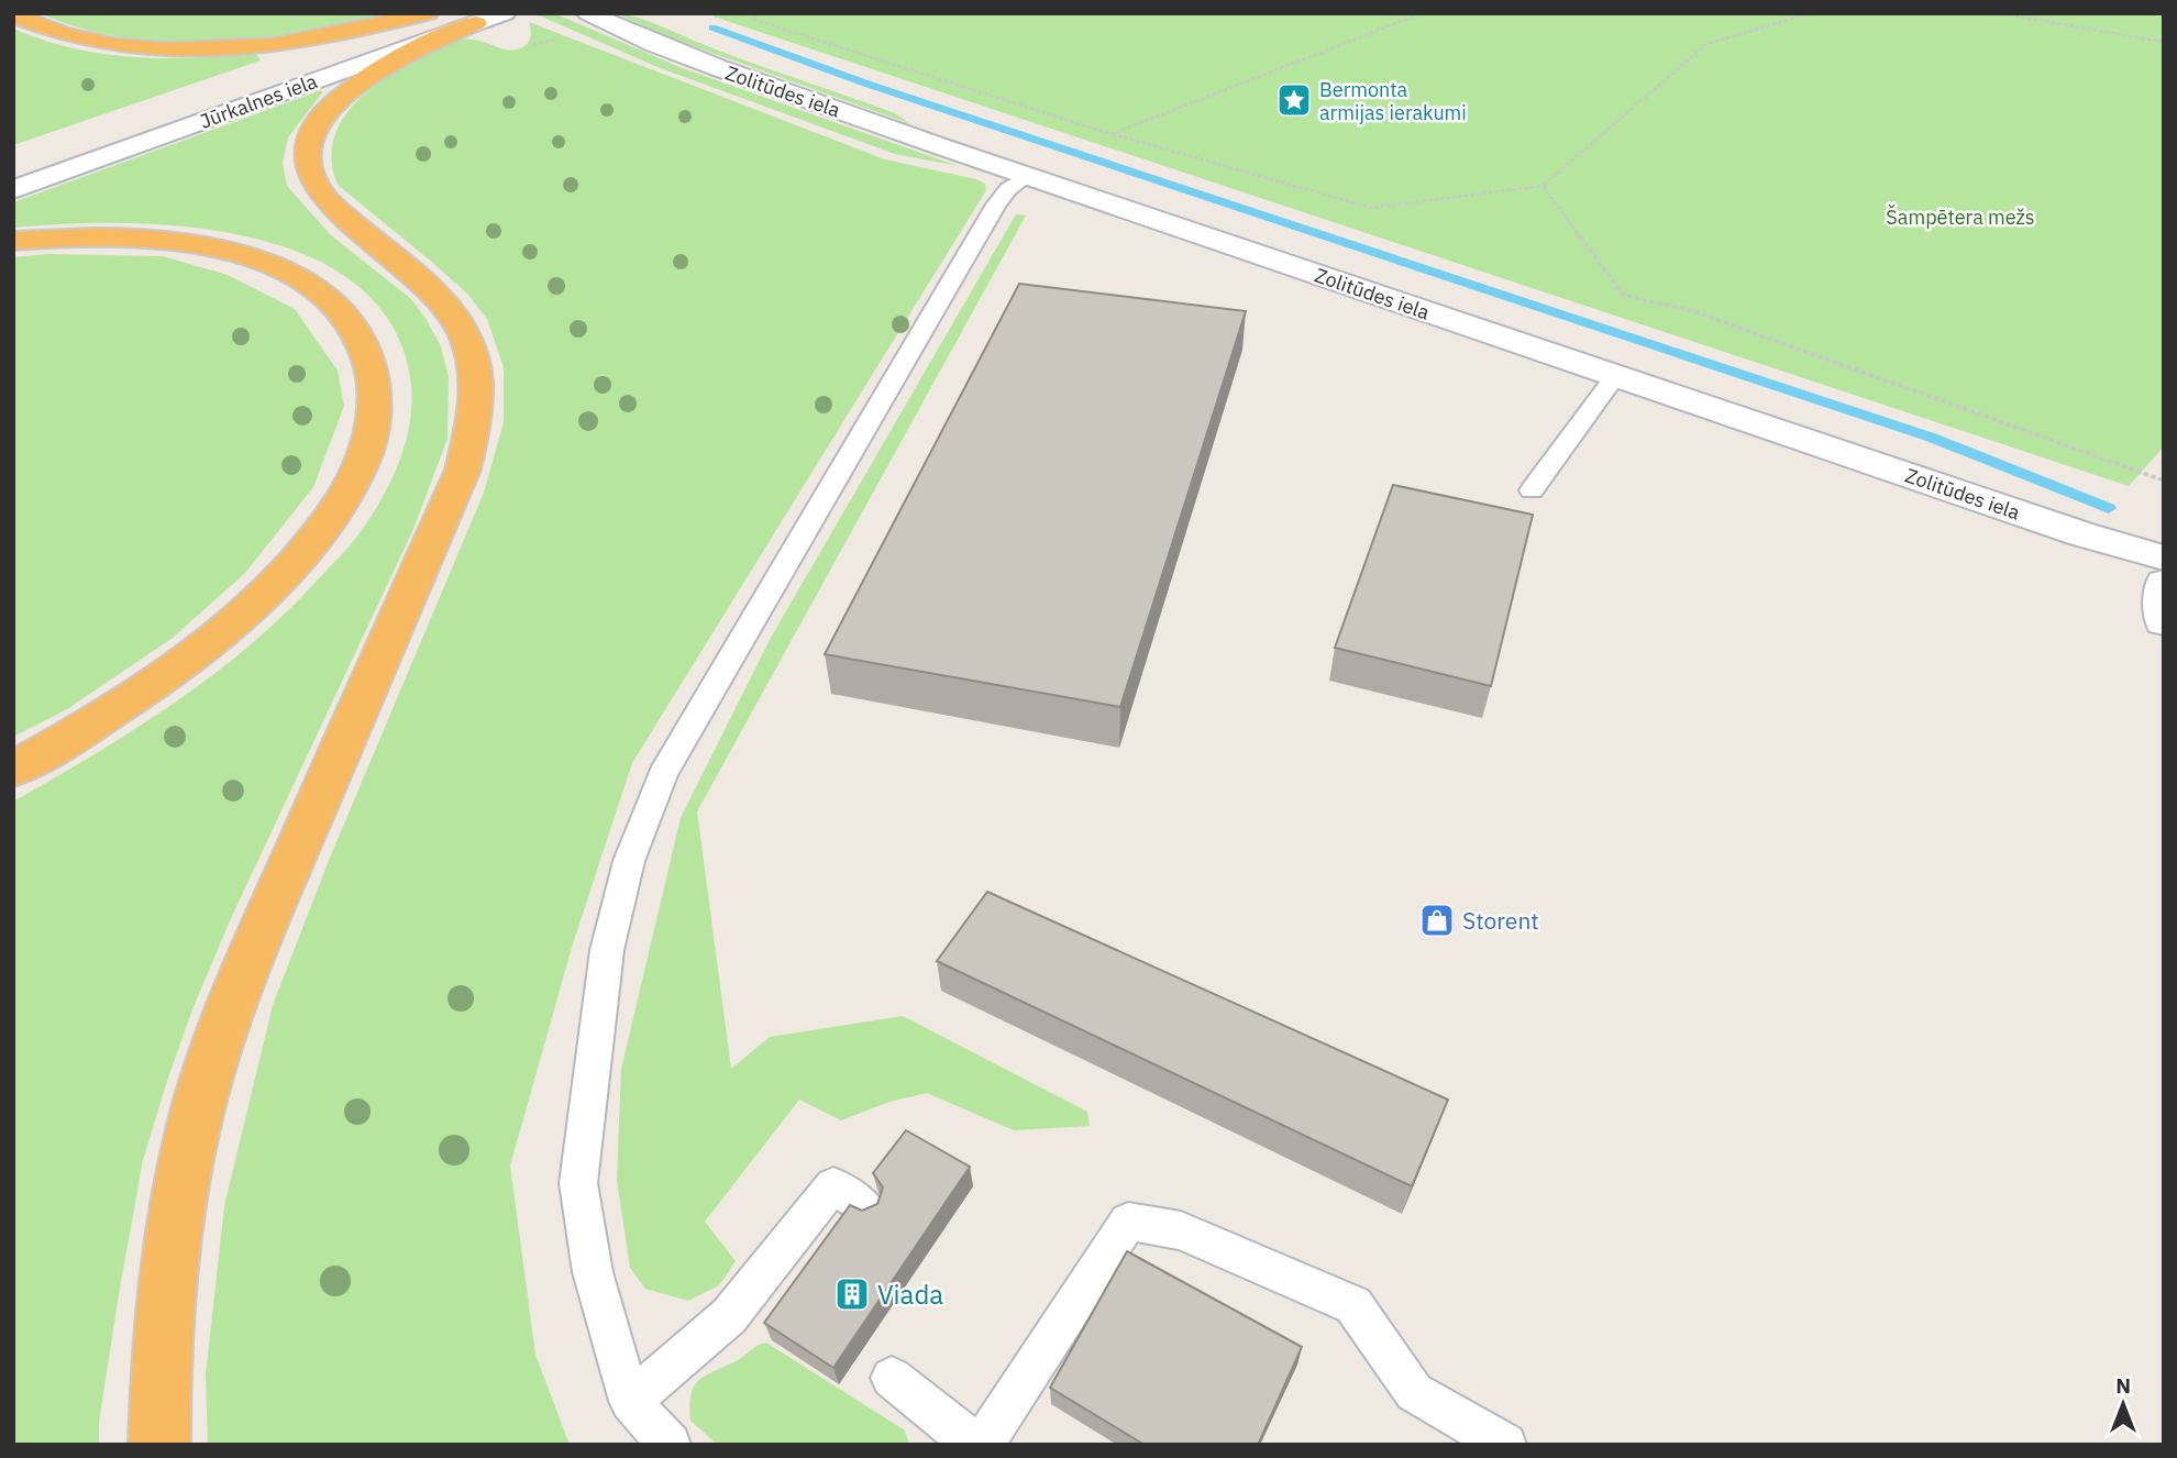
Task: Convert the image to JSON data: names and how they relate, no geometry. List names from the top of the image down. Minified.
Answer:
{"streets":{"street":["Zolitūdes iela","Jūrkalnes iela"]},"parks":["Šampētera mežs"],"places":{"place":["Bermonta armijas ierakumi"],"shop":["Storent"],"building":["Viada"]},"north":"top"}
